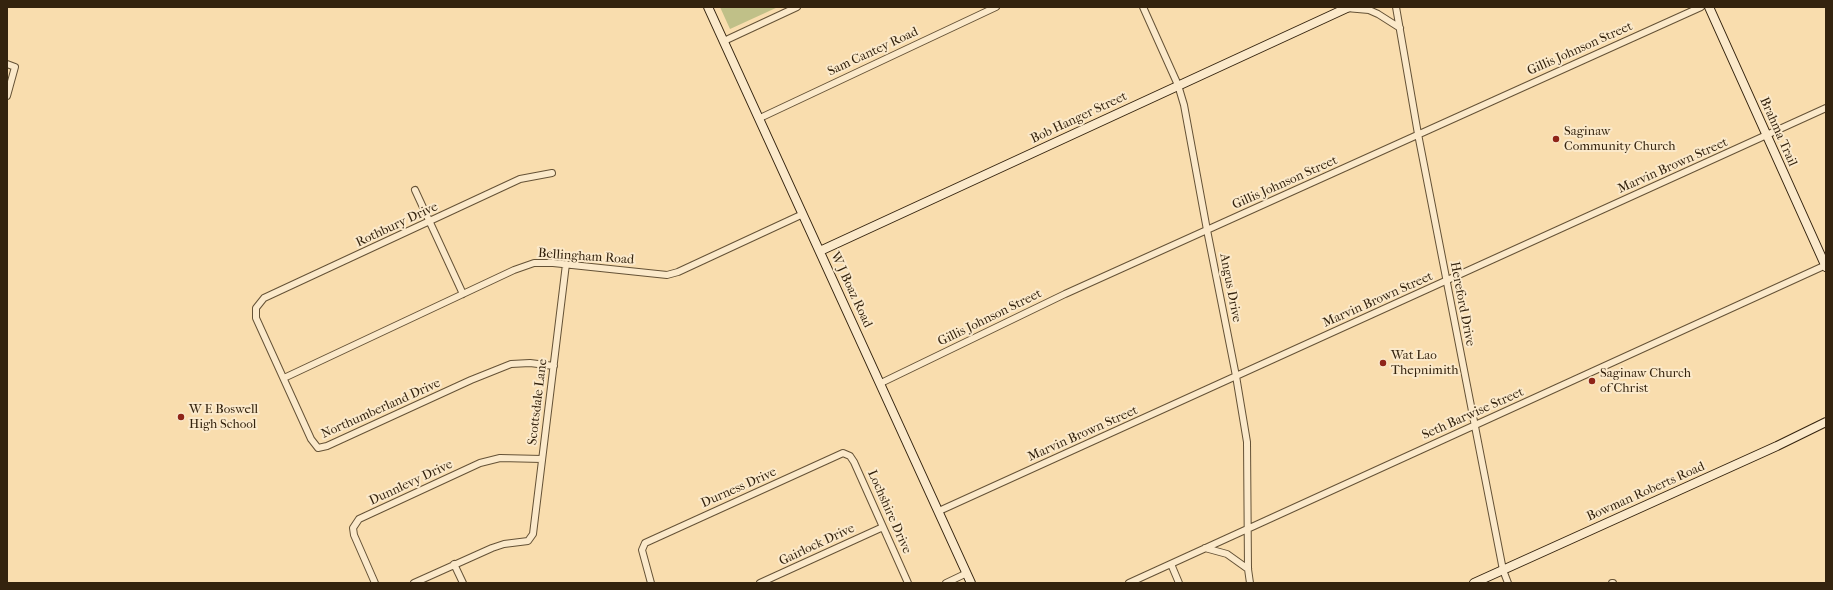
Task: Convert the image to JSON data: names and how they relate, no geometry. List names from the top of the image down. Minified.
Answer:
{"streets":{"street":["Gillis Johnson Street","Sam Cantey Road","Bob Hanger Street","Brahma Trail","Marvin Brown Street","Rothbury Drive","Bellingham Road","Angus Drive","W J Boaz Road","Hereford Drive","Scottsdale Lane","Northumberland Drive","Seth Barwise Street","Dunnlevy Drive","Durness Drive","Bowman Roberts Road","Lochshire Drive","Gairlock Drive"]},"crossings":[["Gillis Johnson Street","Angus Drive"],["Gillis Johnson Street","W J Boaz Road"],["Gillis Johnson Street","Hereford Drive"],["Sam Cantey Road","W J Boaz Road"],["Bob Hanger Street","Angus Drive"],["Bob Hanger Street","W J Boaz Road"],["Brahma Trail","Marvin Brown Street"],["Brahma Trail","Seth Barwise Street"],["Marvin Brown Street","Angus Drive"],["Marvin Brown Street","W J Boaz Road"],["Marvin Brown Street","Hereford Drive"],["Rothbury Drive","Northumberland Drive"],["Bellingham Road","W J Boaz Road"],["Bellingham Road","Scottsdale Lane"],["Bellingham Road","Northumberland Drive"],["Angus Drive","Seth Barwise Street"],["Hereford Drive","Seth Barwise Street"],["Hereford Drive","Bowman Roberts Road"],["Scottsdale Lane","Northumberland Drive"],["Scottsdale Lane","Dunnlevy Drive"],["Durness Drive","Lochshire Drive"],["Lochshire Drive","Gairlock Drive"]],"places":["Saginaw Community Church","Wat Lao Thepnimith","Saginaw Church of Christ","W E Boswell High School"]}
